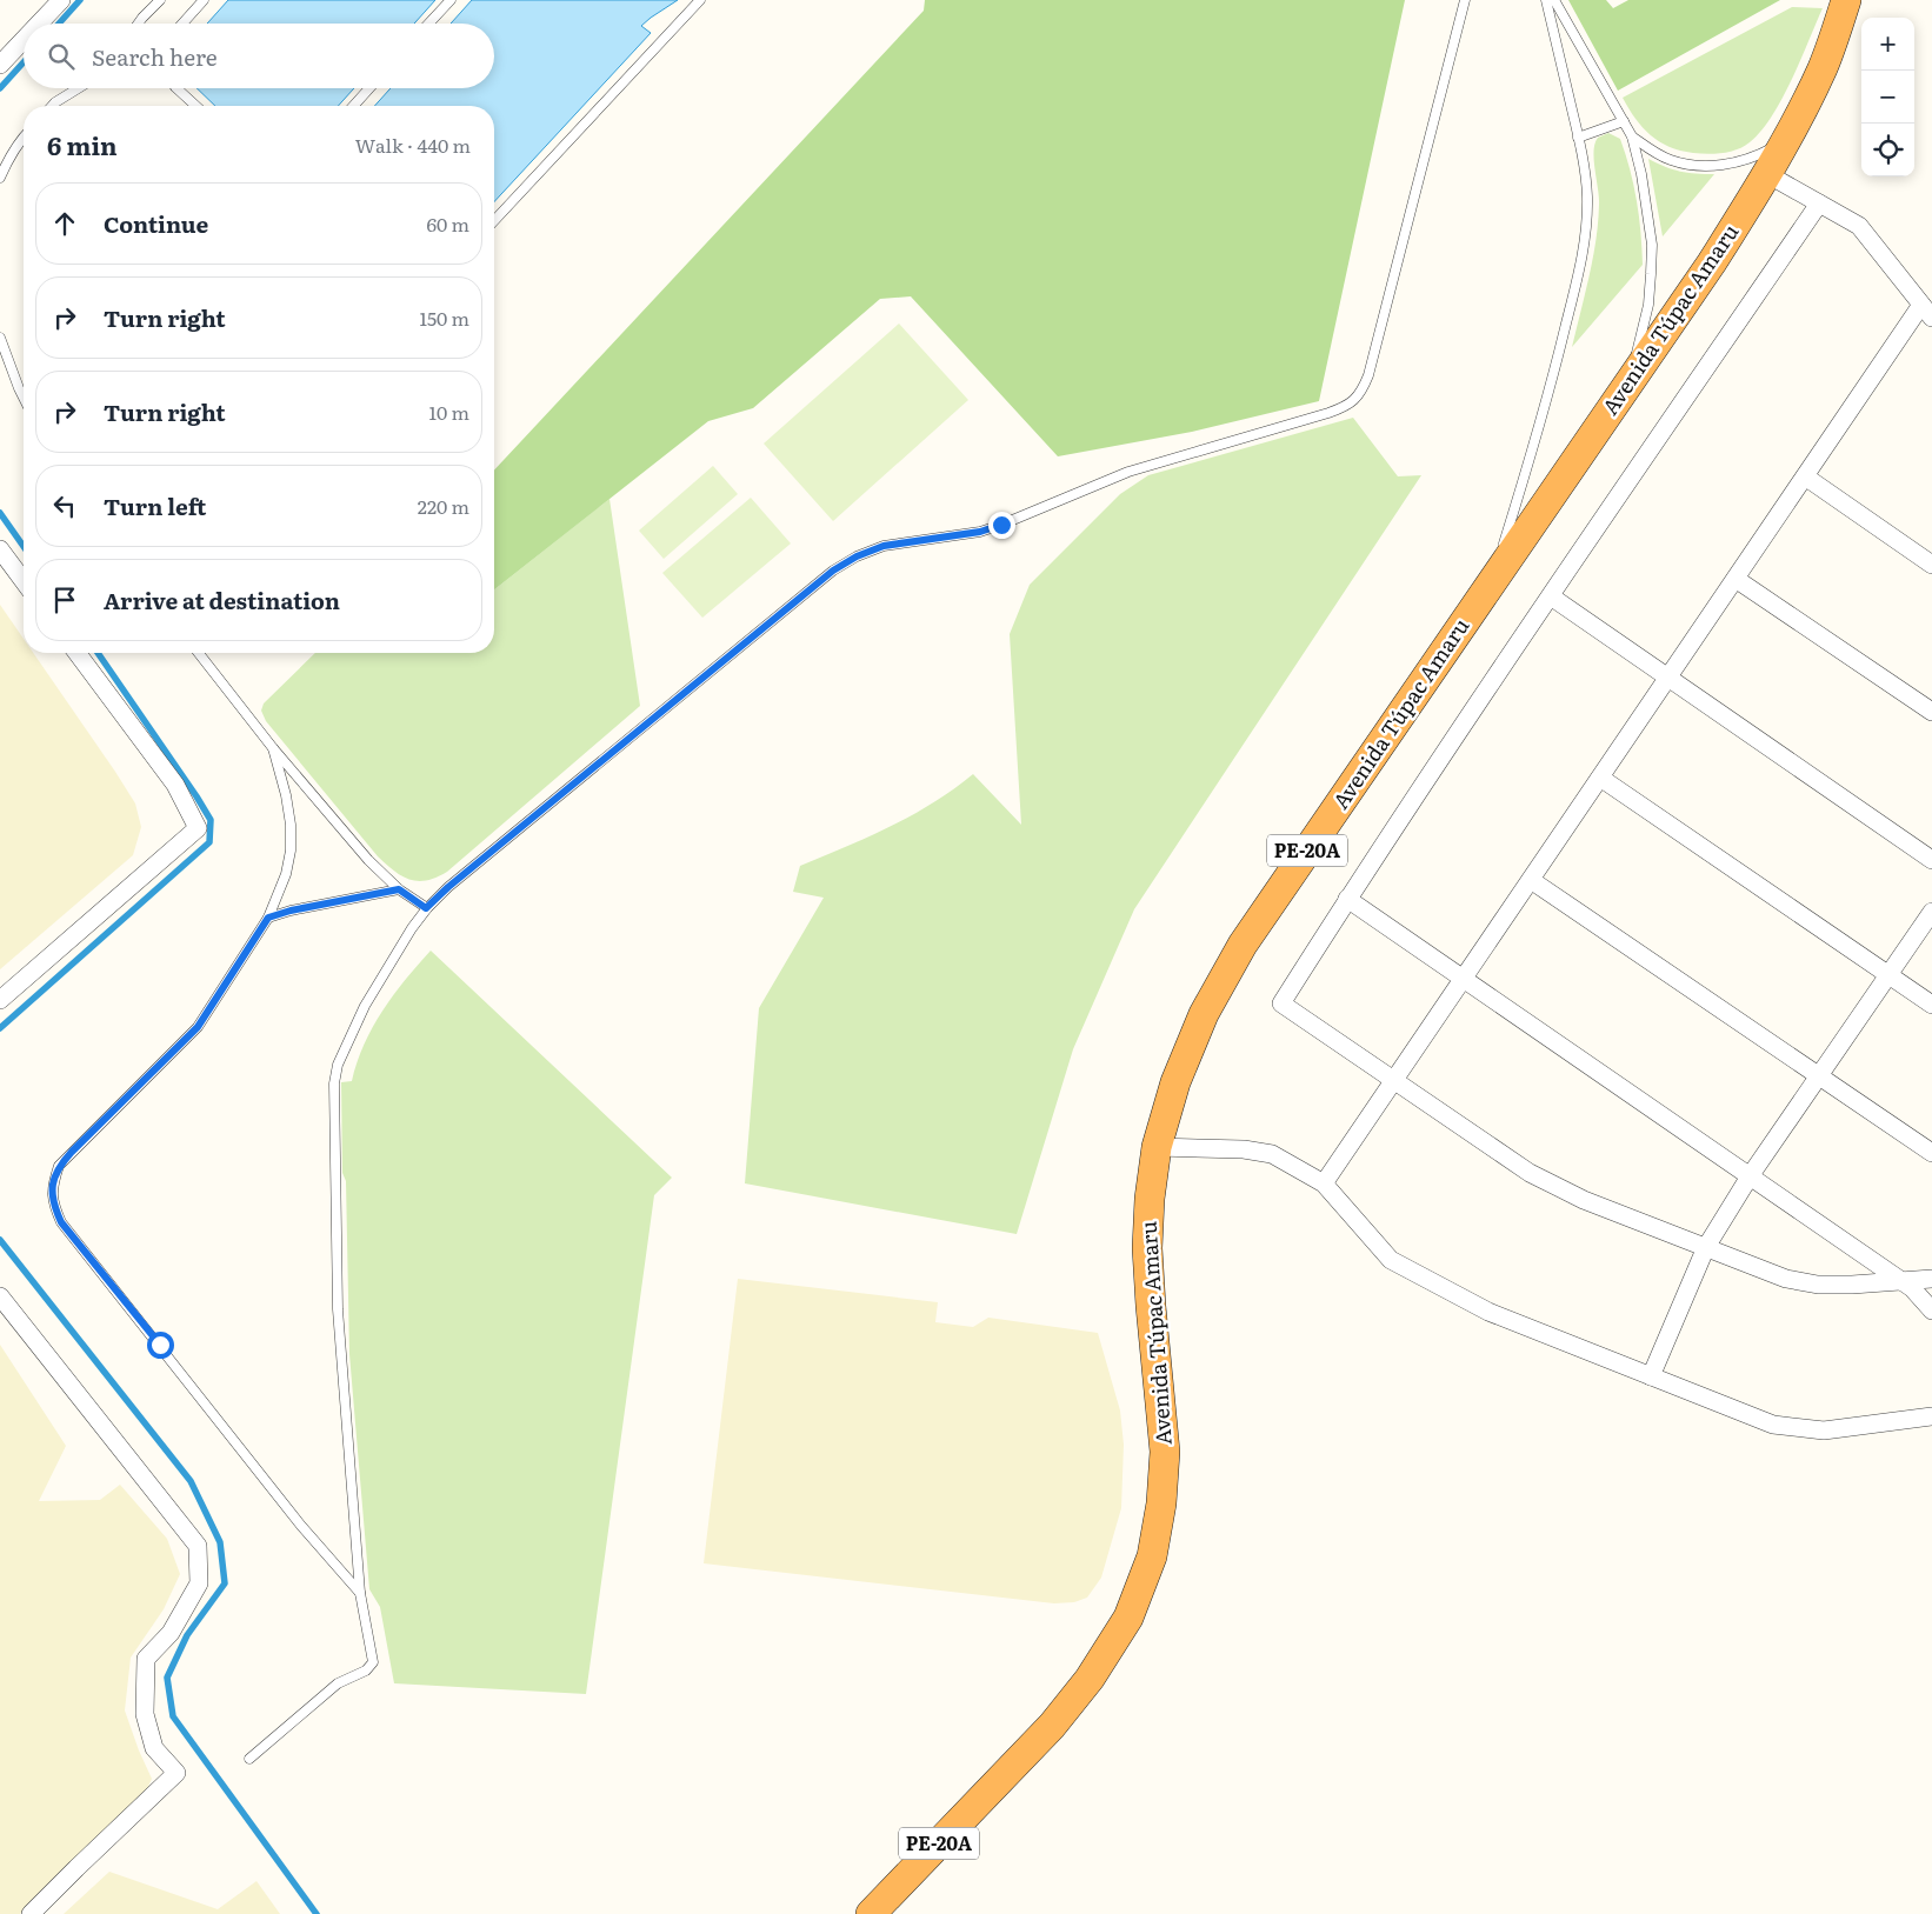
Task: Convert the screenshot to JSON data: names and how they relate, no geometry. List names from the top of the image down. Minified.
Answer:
{"streets":{"highway":["Avenida Túpac Amaru","PE-20A"]},"page":{"map_buttons":["+","−"],"search":"Search here","heading":["6 min","Walk · 440 m"],"list":[["Continue","60 m"],["Turn right","150 m"],["Turn right","10 m"],["Turn left","220 m"],"Arrive at destination"]}}
